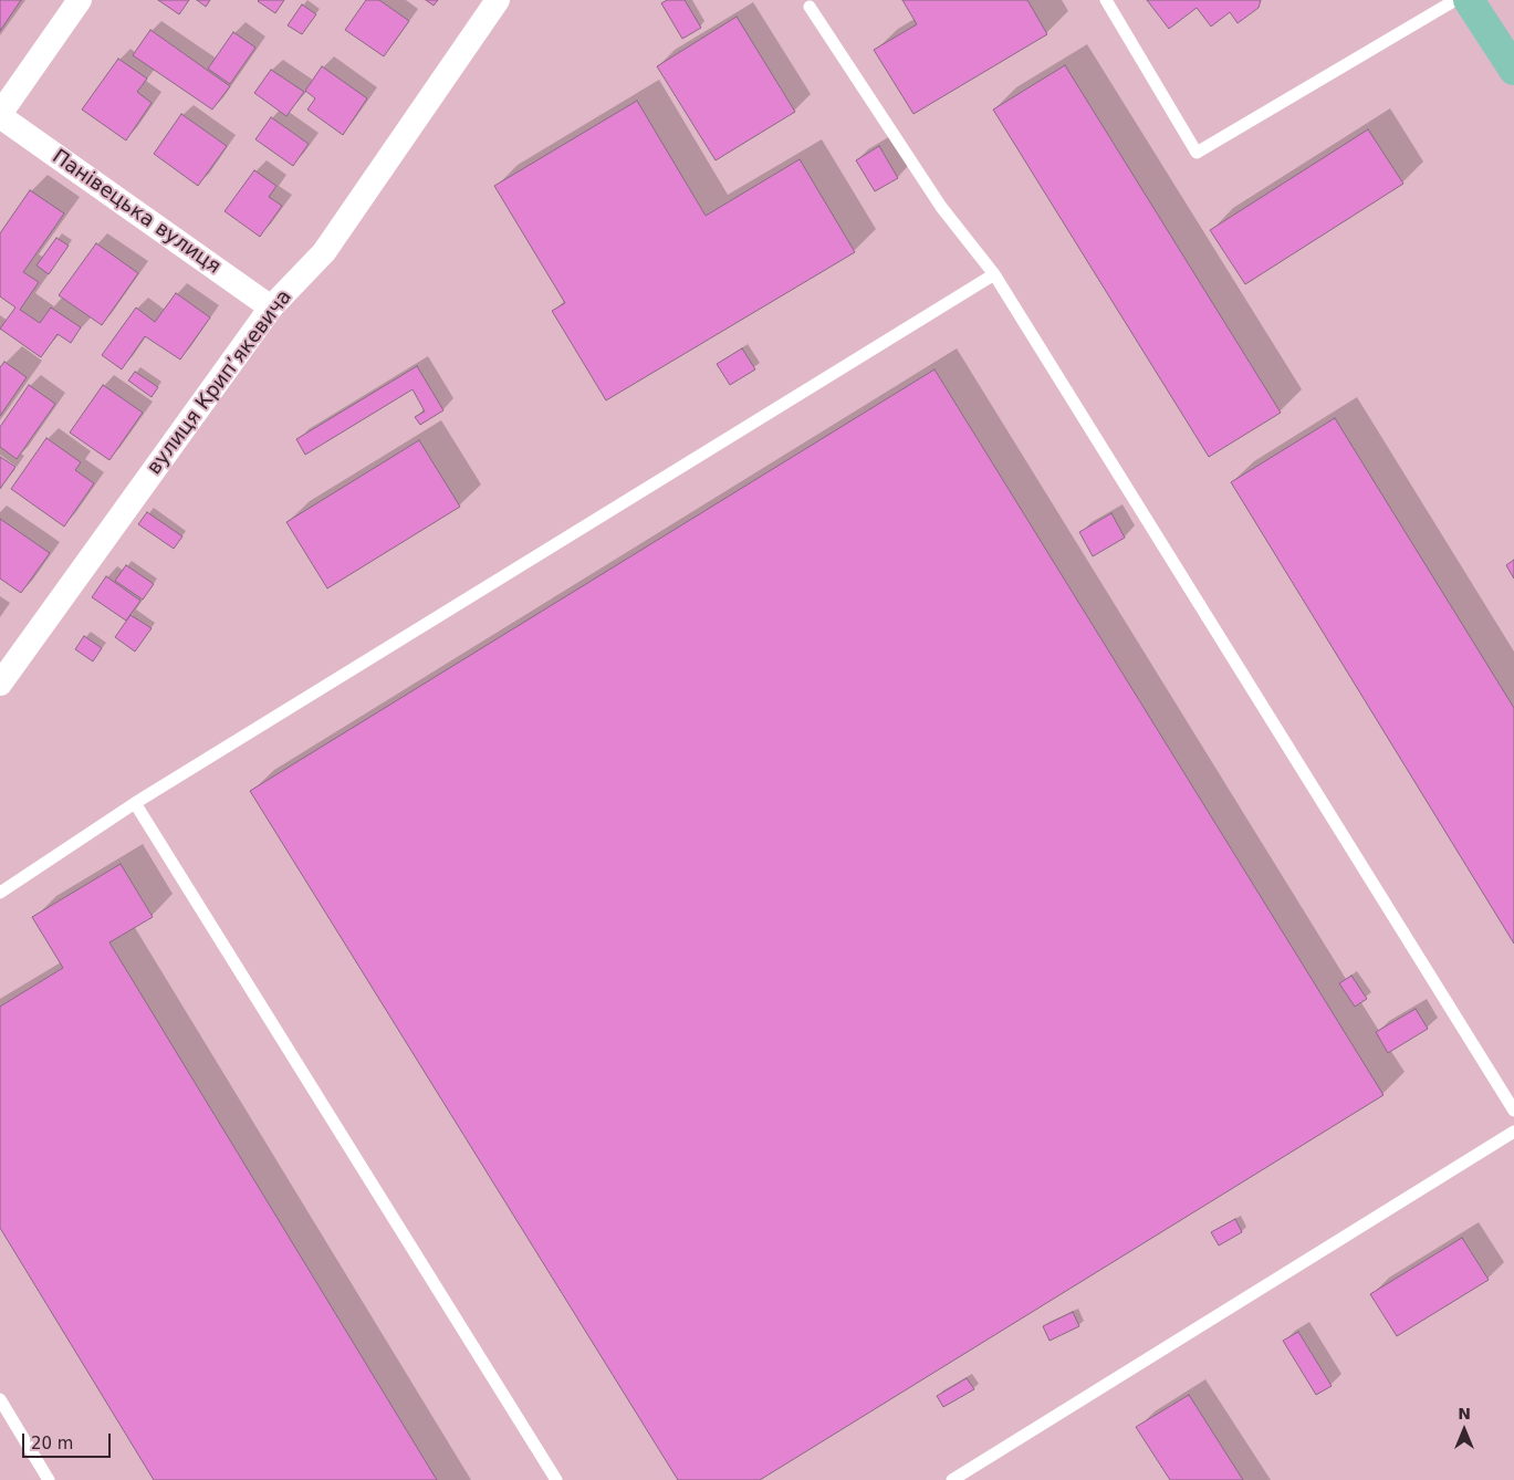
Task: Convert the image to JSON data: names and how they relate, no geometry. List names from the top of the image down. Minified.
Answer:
{"streets":{"street":["Панівецька вулиця","вулиця Крипʼякевича"]},"crossings":[["Панівецька вулиця","вулиця Крипʼякевича"]],"scale_bar":"20 m","north":"top"}
